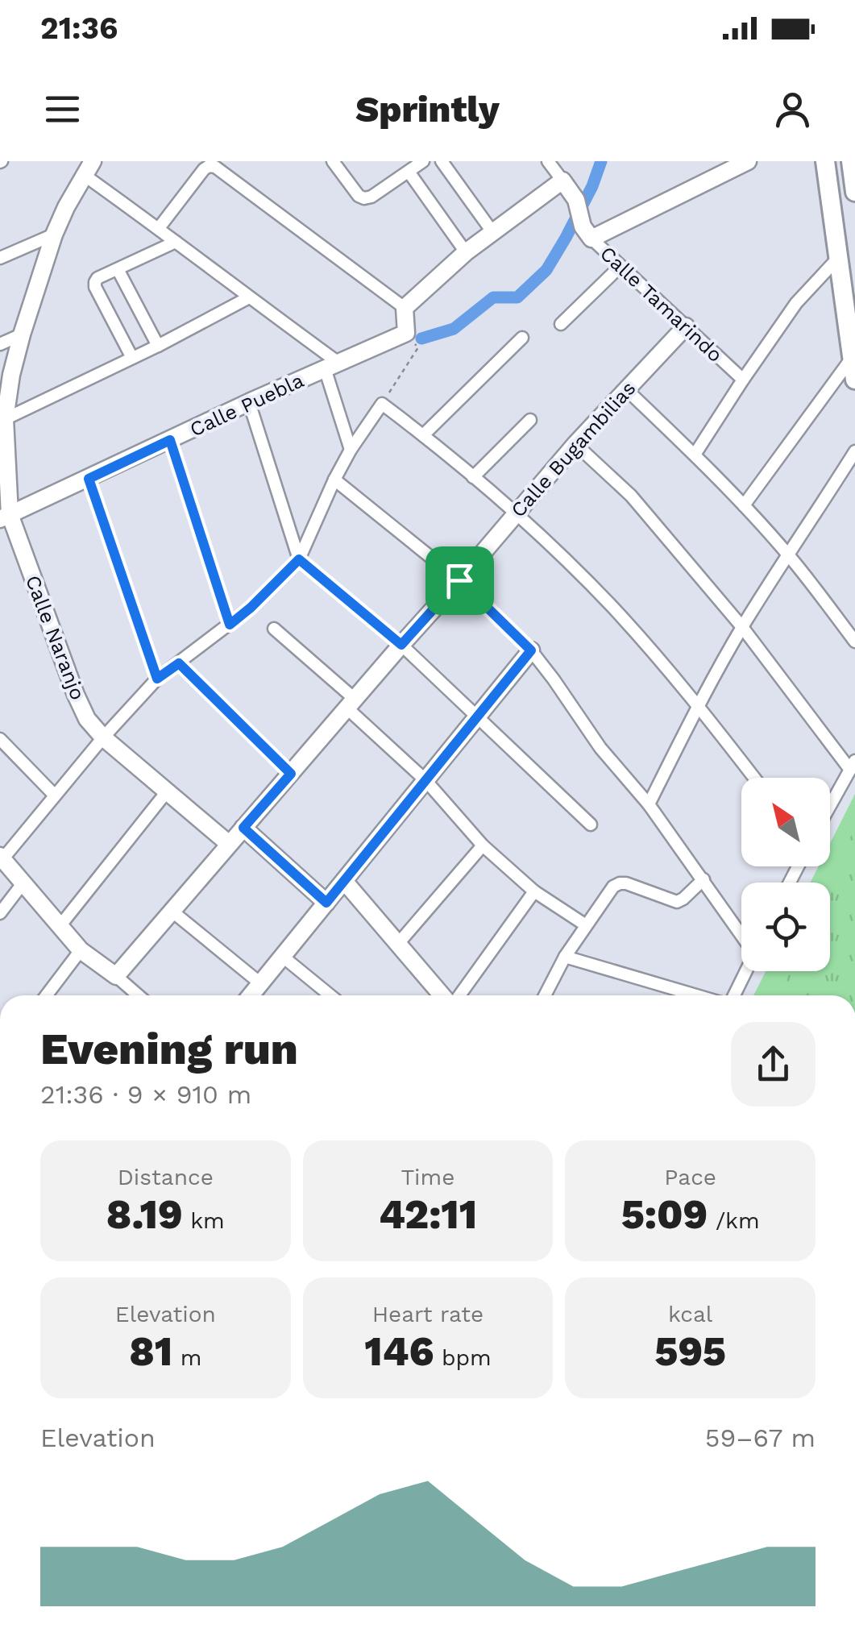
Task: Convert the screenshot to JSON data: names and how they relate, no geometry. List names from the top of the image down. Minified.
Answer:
{"streets":{"street":["Calle Tamarindo","Calle Puebla","Calle Bugambilias","Calle Naranjo"]},"crossings":[["Calle Tamarindo","Calle Bugambilias"],["Calle Puebla","Calle Naranjo"],["Calle Bugambilias","Calle Naranjo"]],"north":"top left","page":{"status":"21:36","header":"Sprintly","heading":["Evening run","21:36 · 9 × 910 m"],"stats":[["Distance","8.19 km"],["Time","42:11"],["Pace","5:09 /km"],["Elevation","81 m"],["Heart rate","146 bpm"],["kcal","595"]],"chart":["Elevation","59–67 m"]}}
